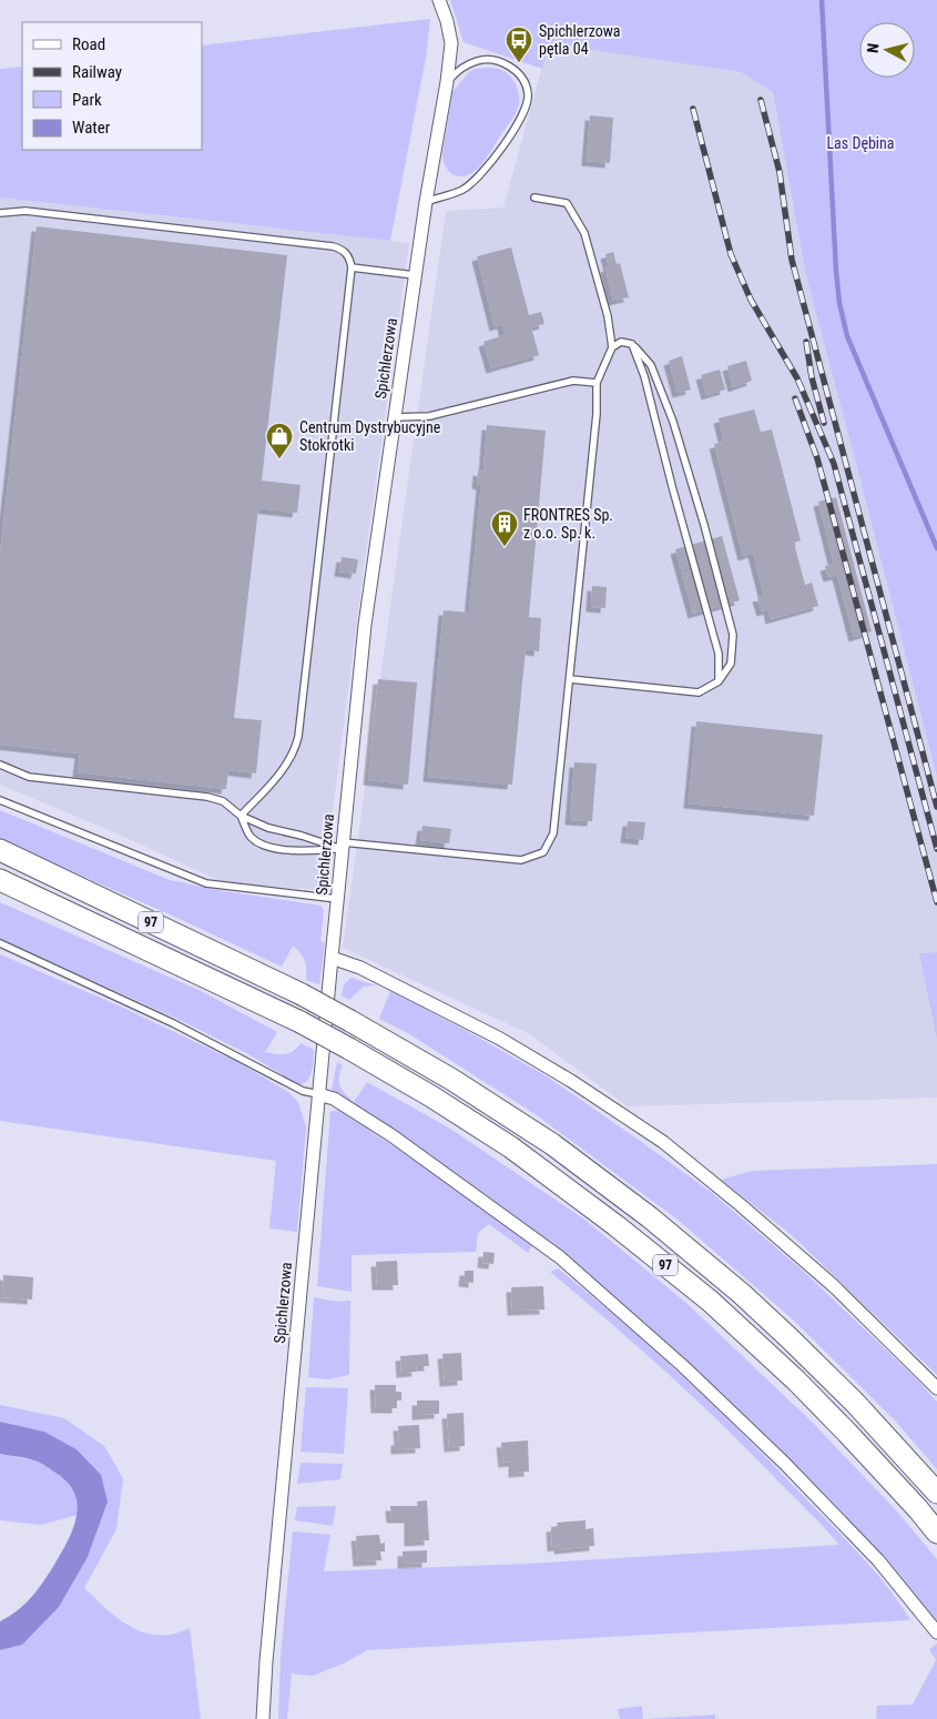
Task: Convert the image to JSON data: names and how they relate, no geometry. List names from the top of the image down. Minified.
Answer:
{"streets":{"main road":["97"],"street":["Spichlerzowa"]},"parks":["Las Dębina"],"places":{"bus stop":["Spichlerzowa pętla 04"],"shop":["Centrum Dystrybucyjne Stokrotki"],"building":["FRONTRES Sp. z o.o. Sp. k."]},"legend":["Road","Railway","Park","Water"],"north":"left"}
